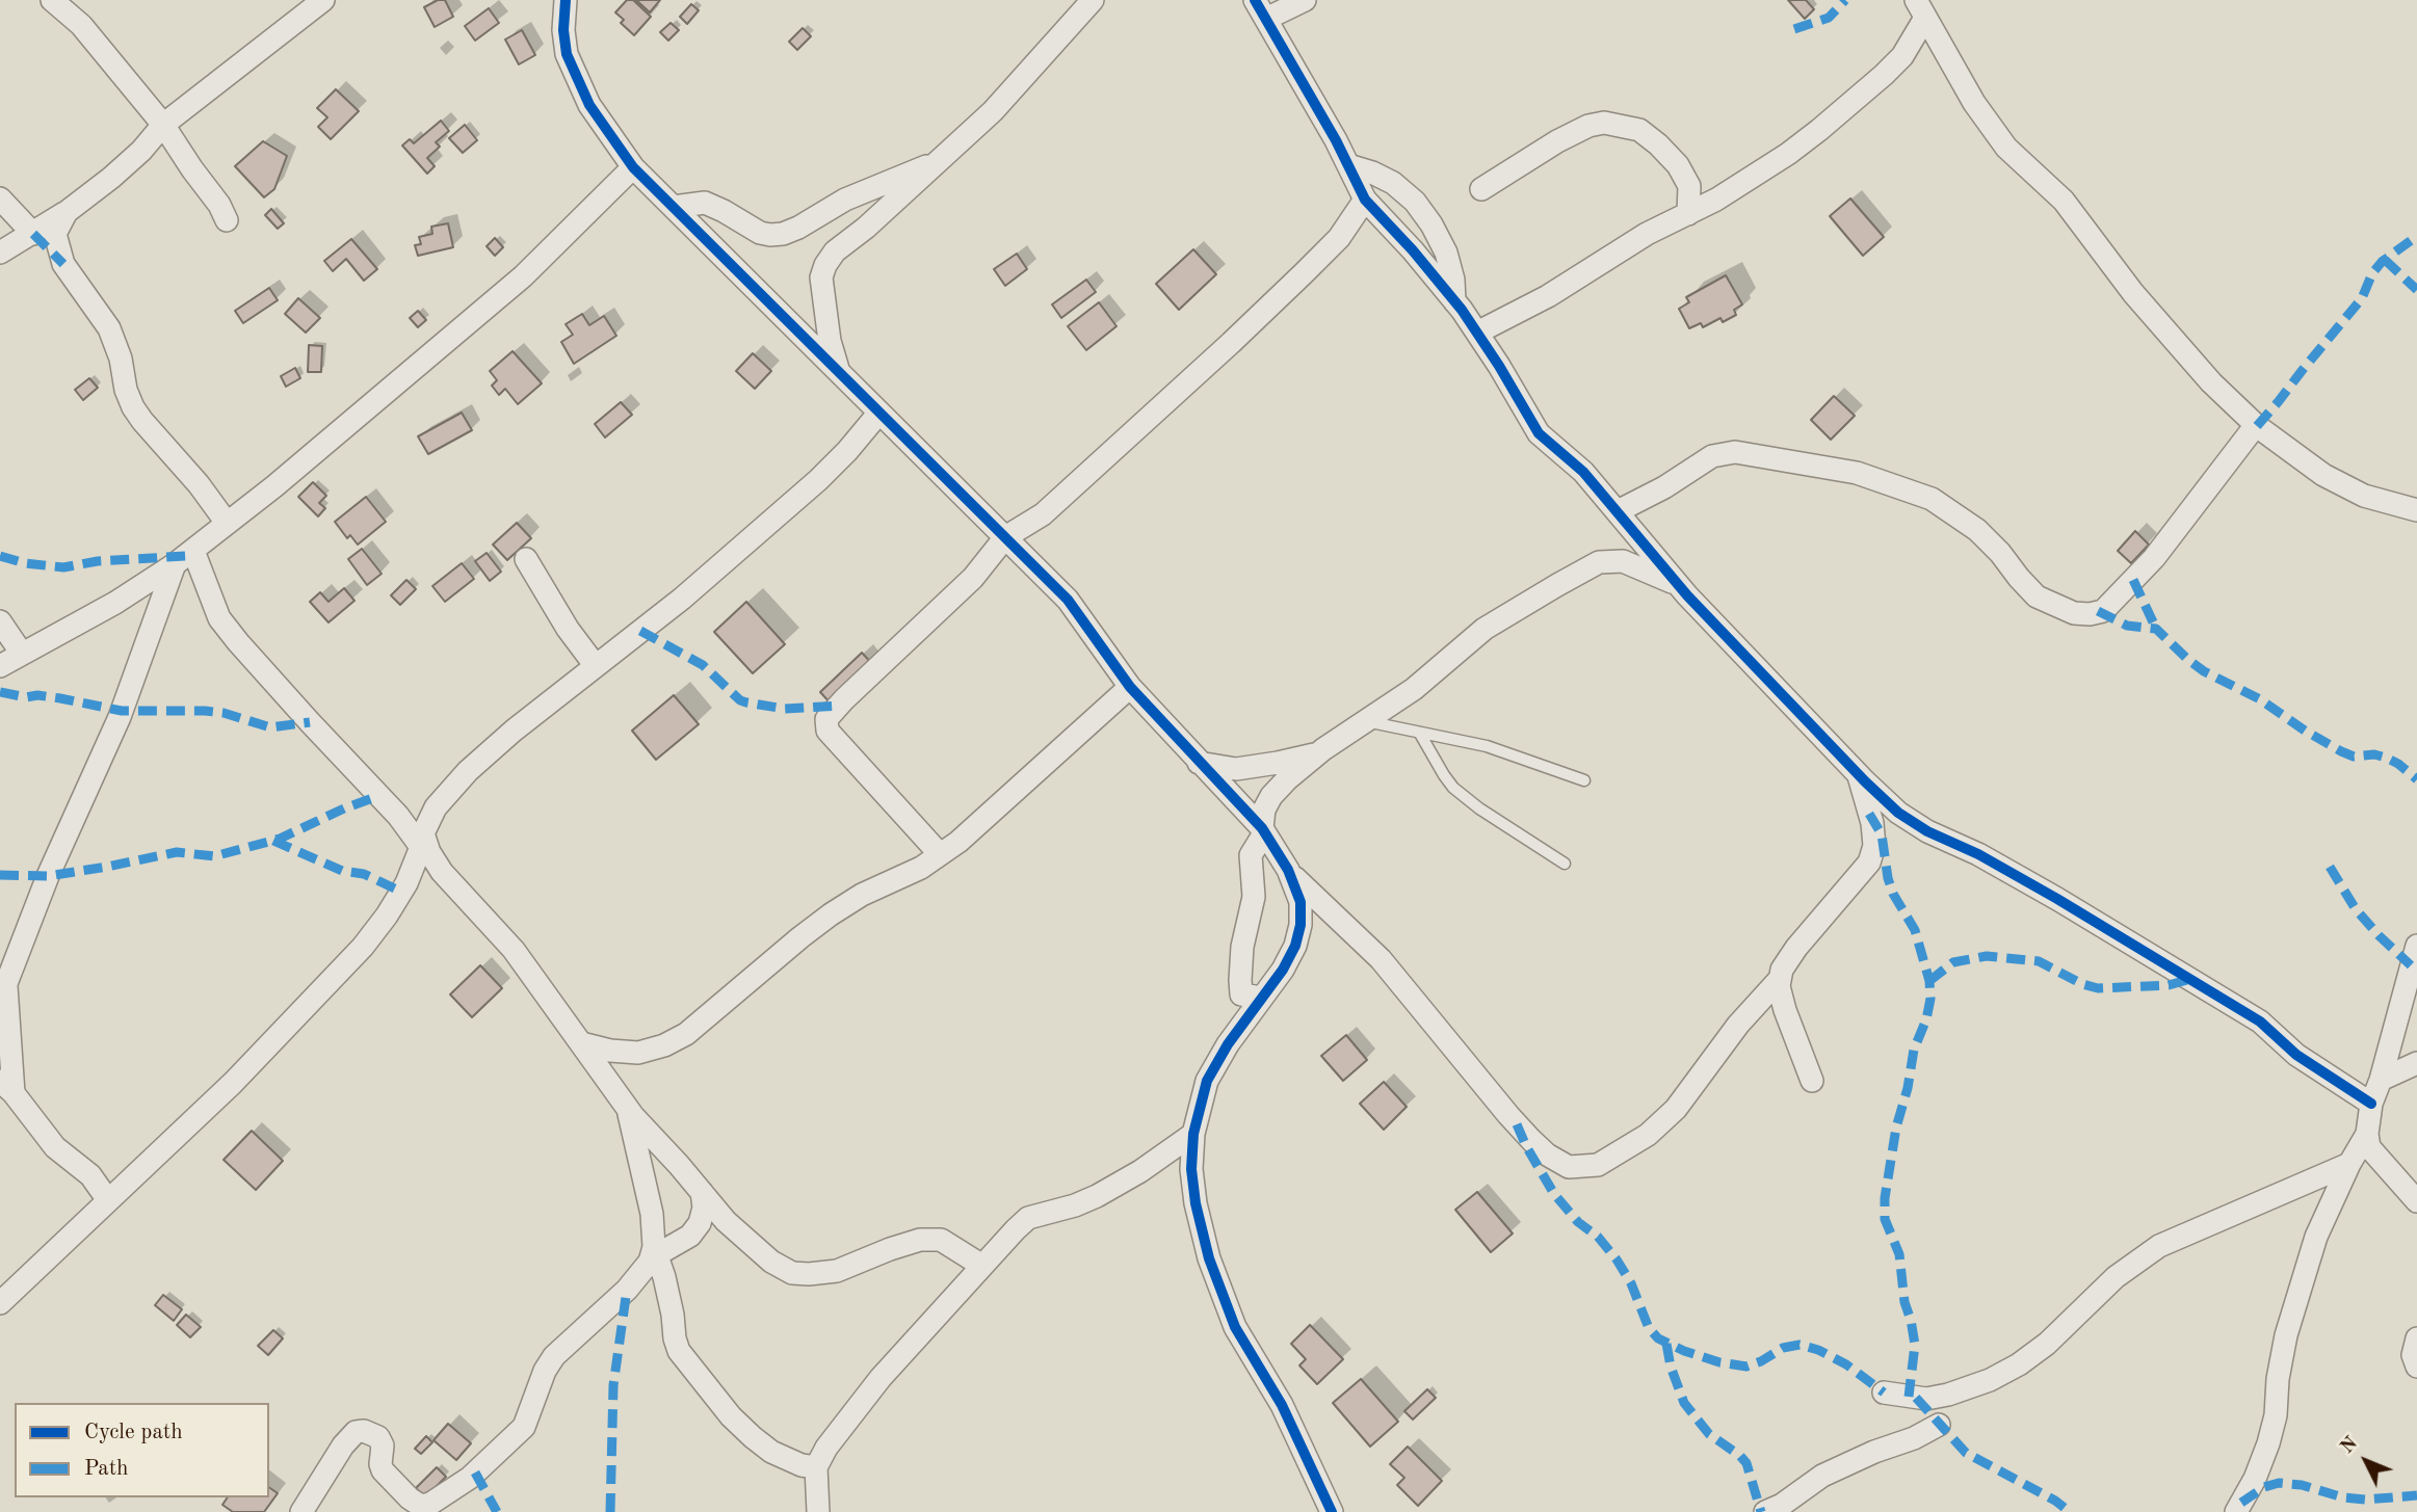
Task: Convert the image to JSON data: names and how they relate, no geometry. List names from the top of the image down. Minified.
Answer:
{"legend":["Cycle path","Path"],"north":"top left"}
